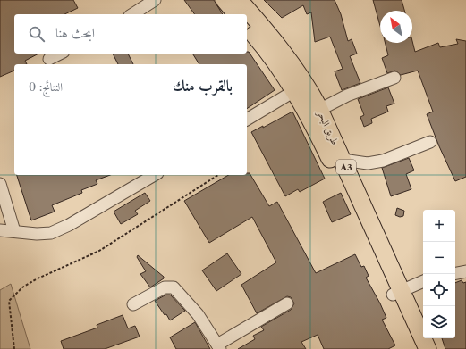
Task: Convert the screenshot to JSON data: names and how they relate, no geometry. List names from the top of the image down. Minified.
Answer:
{"streets":{"highway":["طريق البحر","A3"]},"north":"top left","page":{"search":"ابحث هنا","heading":["بالقرب منك","النتائج: 0"],"map_buttons":["+","−"]}}
